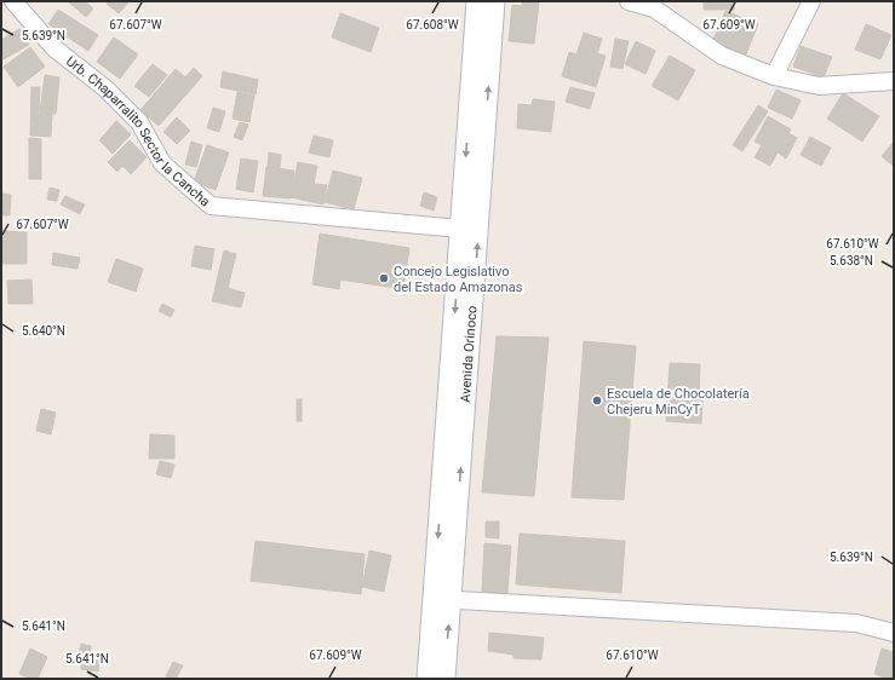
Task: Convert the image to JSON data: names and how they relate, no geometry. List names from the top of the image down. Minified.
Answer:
{"streets":{"street":["Urb. Chaparralito Sector la Cancha","Avenida Orinoco"]},"crossings":[["Urb. Chaparralito Sector la Cancha","Avenida Orinoco"]],"places":["Concejo Legislativo del Estado Amazonas","Escuela de Chocolatería Chejeru MinCyT"],"coordinates":["67.607°W","67.608°W","67.609°W","5.639°N","67.610°W","5.638°N","5.640°N","5.641°N"]}
